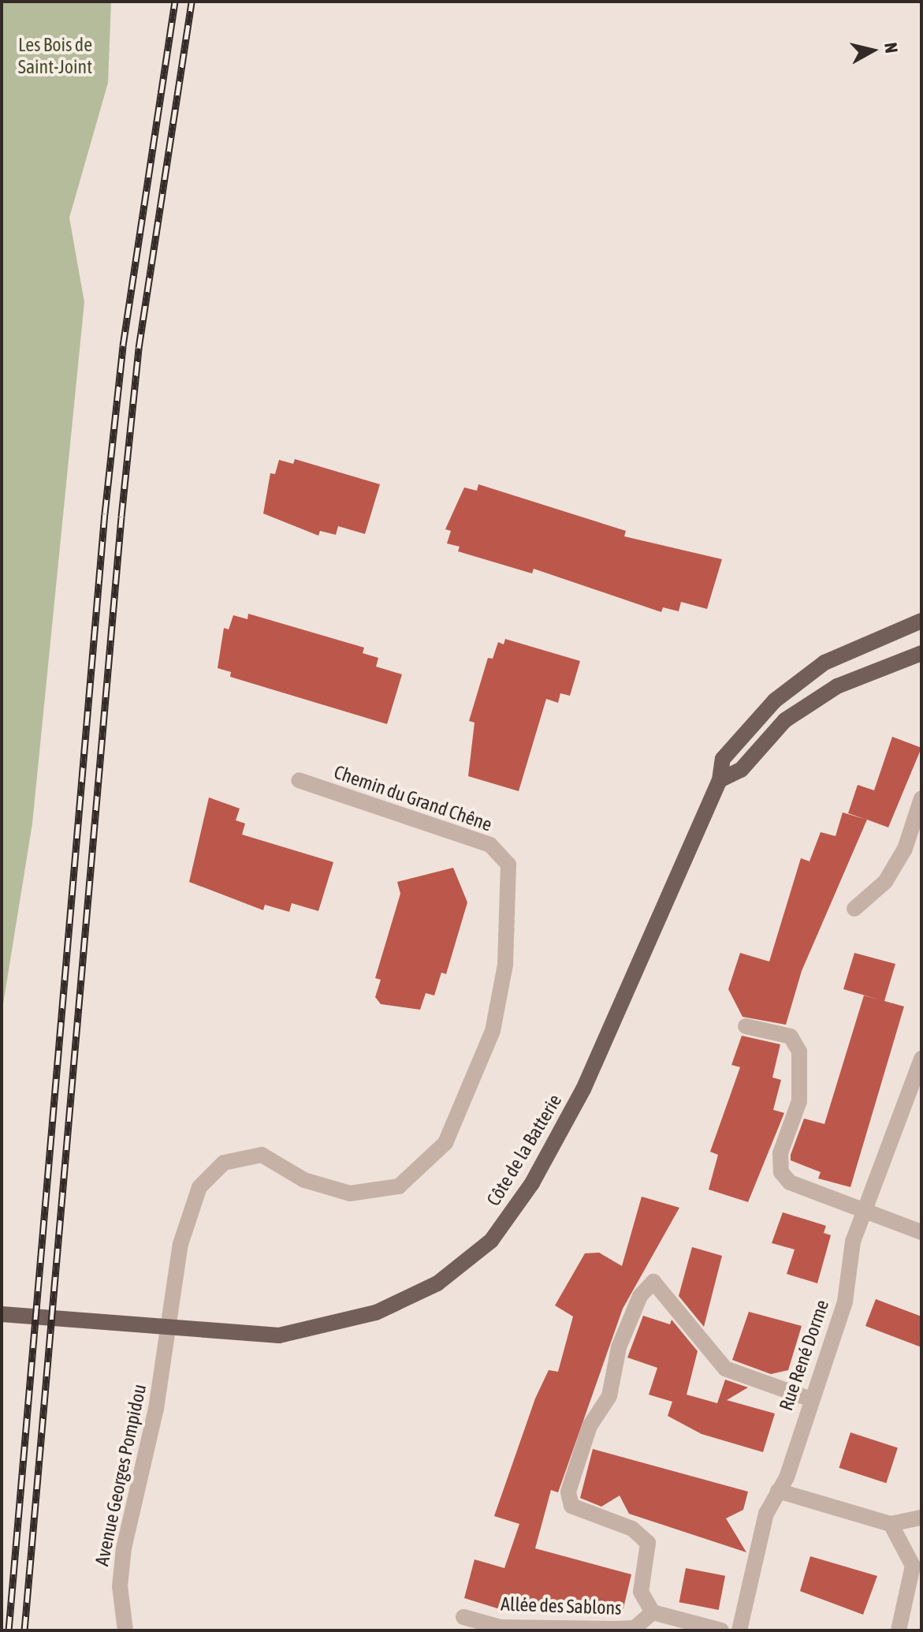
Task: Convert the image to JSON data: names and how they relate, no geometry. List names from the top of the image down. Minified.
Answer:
{"streets":{"main road":["Côte de la Batterie"],"street":["Chemin du Grand Chêne","Rue René Dorme","Avenue Georges Pompidou","Allée des Sablons"]},"crossings":[["Chemin du Grand Chêne","Côte de la Batterie"],["Chemin du Grand Chêne","Avenue Georges Pompidou"],["Côte de la Batterie","Avenue Georges Pompidou"],["Rue René Dorme","Allée des Sablons"]],"parks":["Les Bois de Saint-Joint"],"north":"right"}
